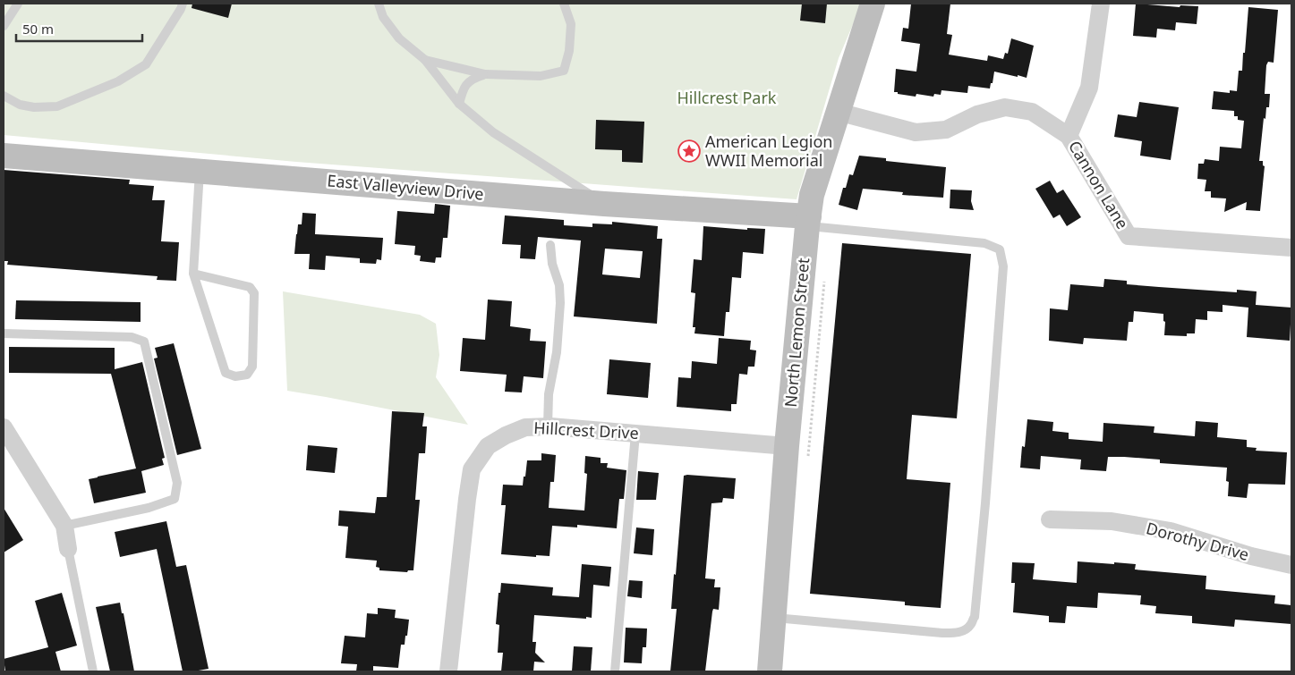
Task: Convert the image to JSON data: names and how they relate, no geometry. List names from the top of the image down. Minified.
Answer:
{"streets":{"street":["Cannon Lane","East Valleyview Drive","North Lemon Street","Hillcrest Drive","Dorothy Drive"]},"crossings":[["Cannon Lane","North Lemon Street"],["East Valleyview Drive","North Lemon Street"],["North Lemon Street","Hillcrest Drive"]],"parks":["Hillcrest Park"],"places":{"place":["American Legion WWII Memorial"]},"scale_bar":"50 m"}
